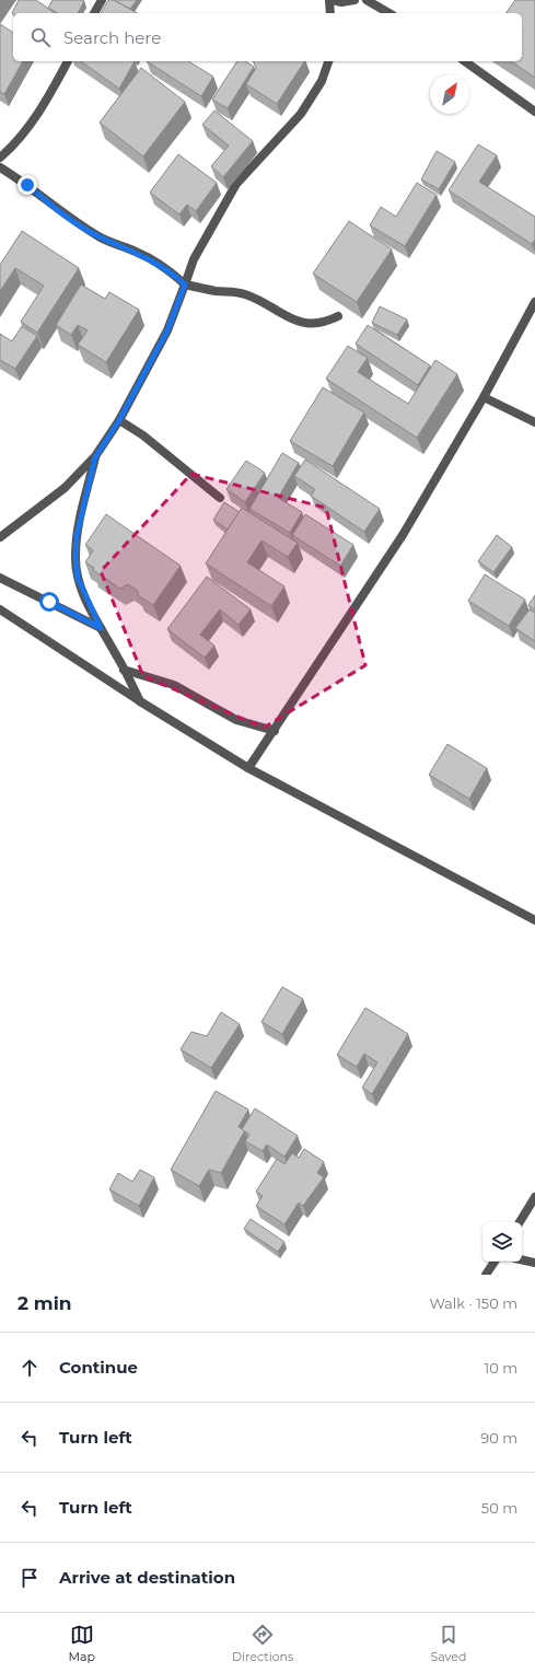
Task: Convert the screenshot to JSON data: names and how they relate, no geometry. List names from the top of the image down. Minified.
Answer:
{"north":"top right","page":{"search":"Search here","heading":["2 min","Walk · 150 m"],"list":[["Continue","10 m"],["Turn left","90 m"],["Turn left","50 m"],"Arrive at destination"],"nav":["Map","Directions","Saved"]}}
